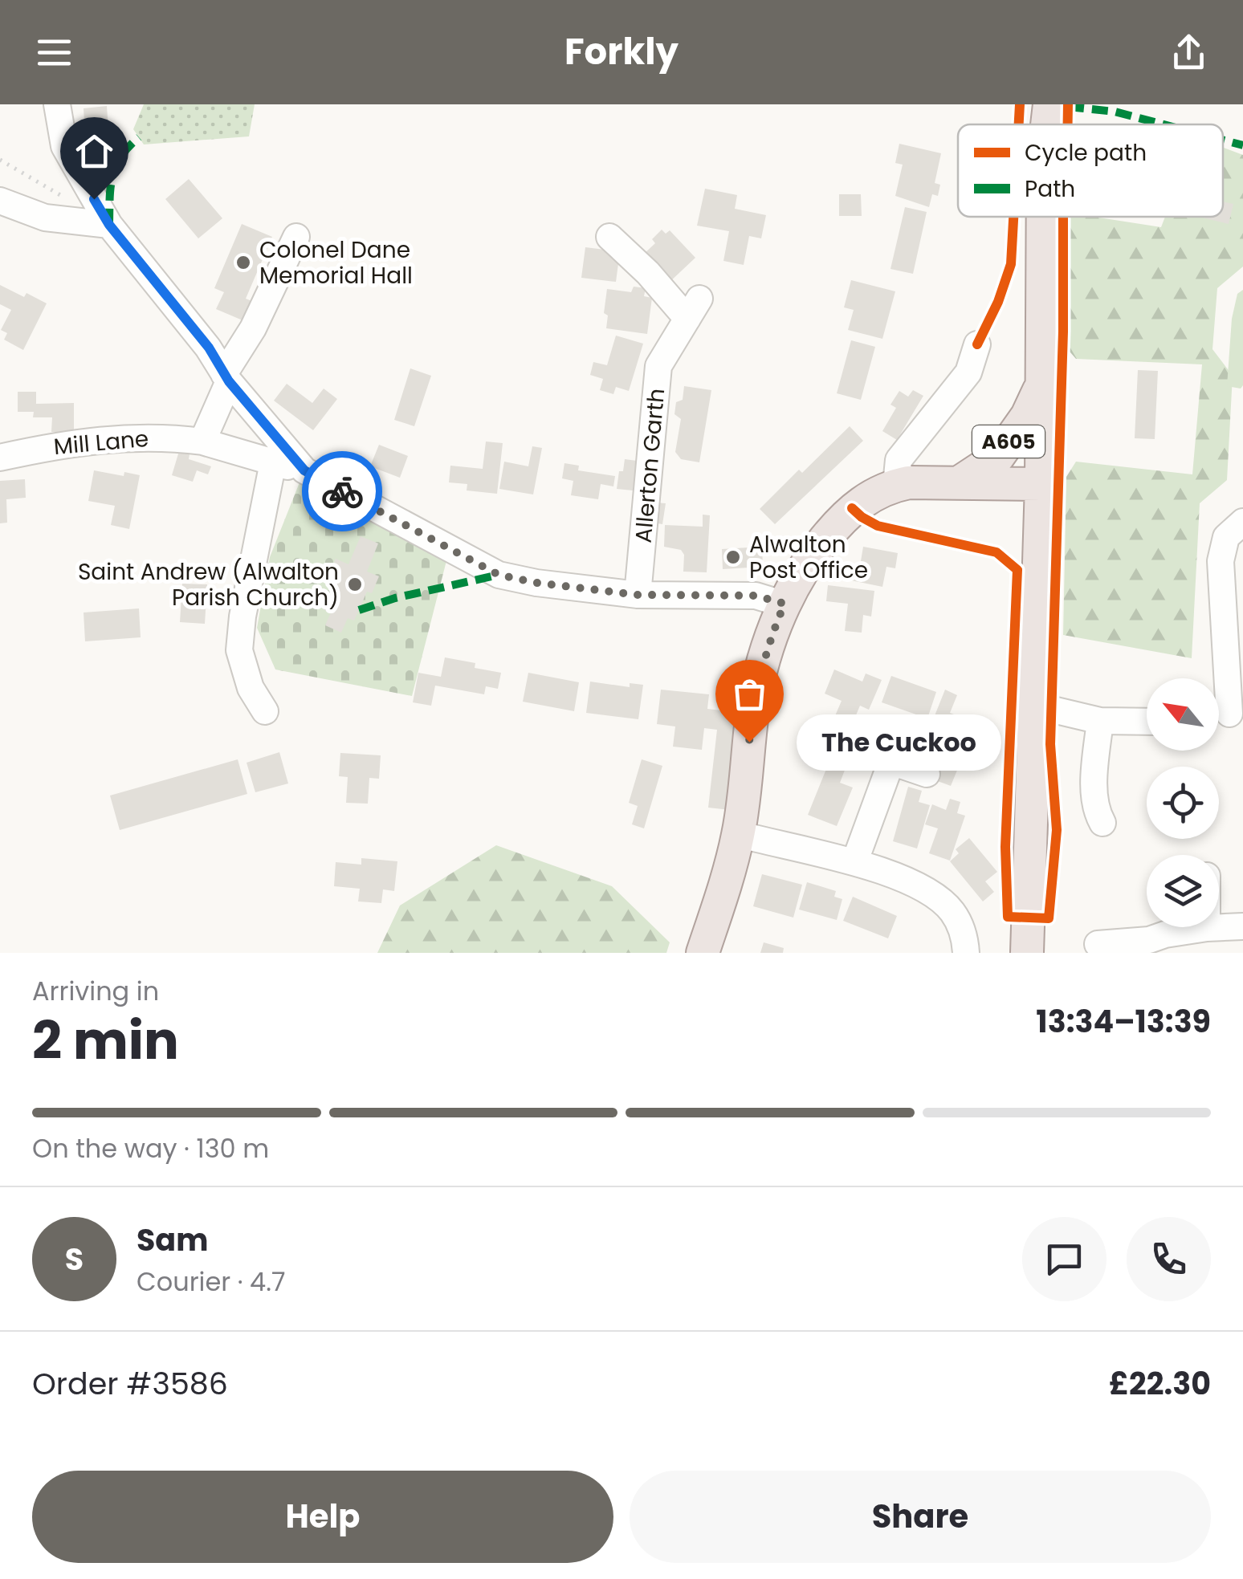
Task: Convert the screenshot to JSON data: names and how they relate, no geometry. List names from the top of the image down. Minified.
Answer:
{"streets":{"main road":["A605"],"street":["Mill Lane","Allerton Garth"]},"places":["Colonel Dane Memorial Hall","Alwalton Post Office","Saint Andrew (Alwalton Parish Church)","The Cuckoo"],"legend":["Cycle path","Path"],"north":"top left","page":{"header":"Forkly","bubble":"The Cuckoo","heading":["2 min","Arriving in","13:34–13:39"],"panel":["Sam","Courier · 4.7","Order #3586","£22.30"],"bar":"On the way · 130 m","round":"S","buttons":["Help","Share"]}}
